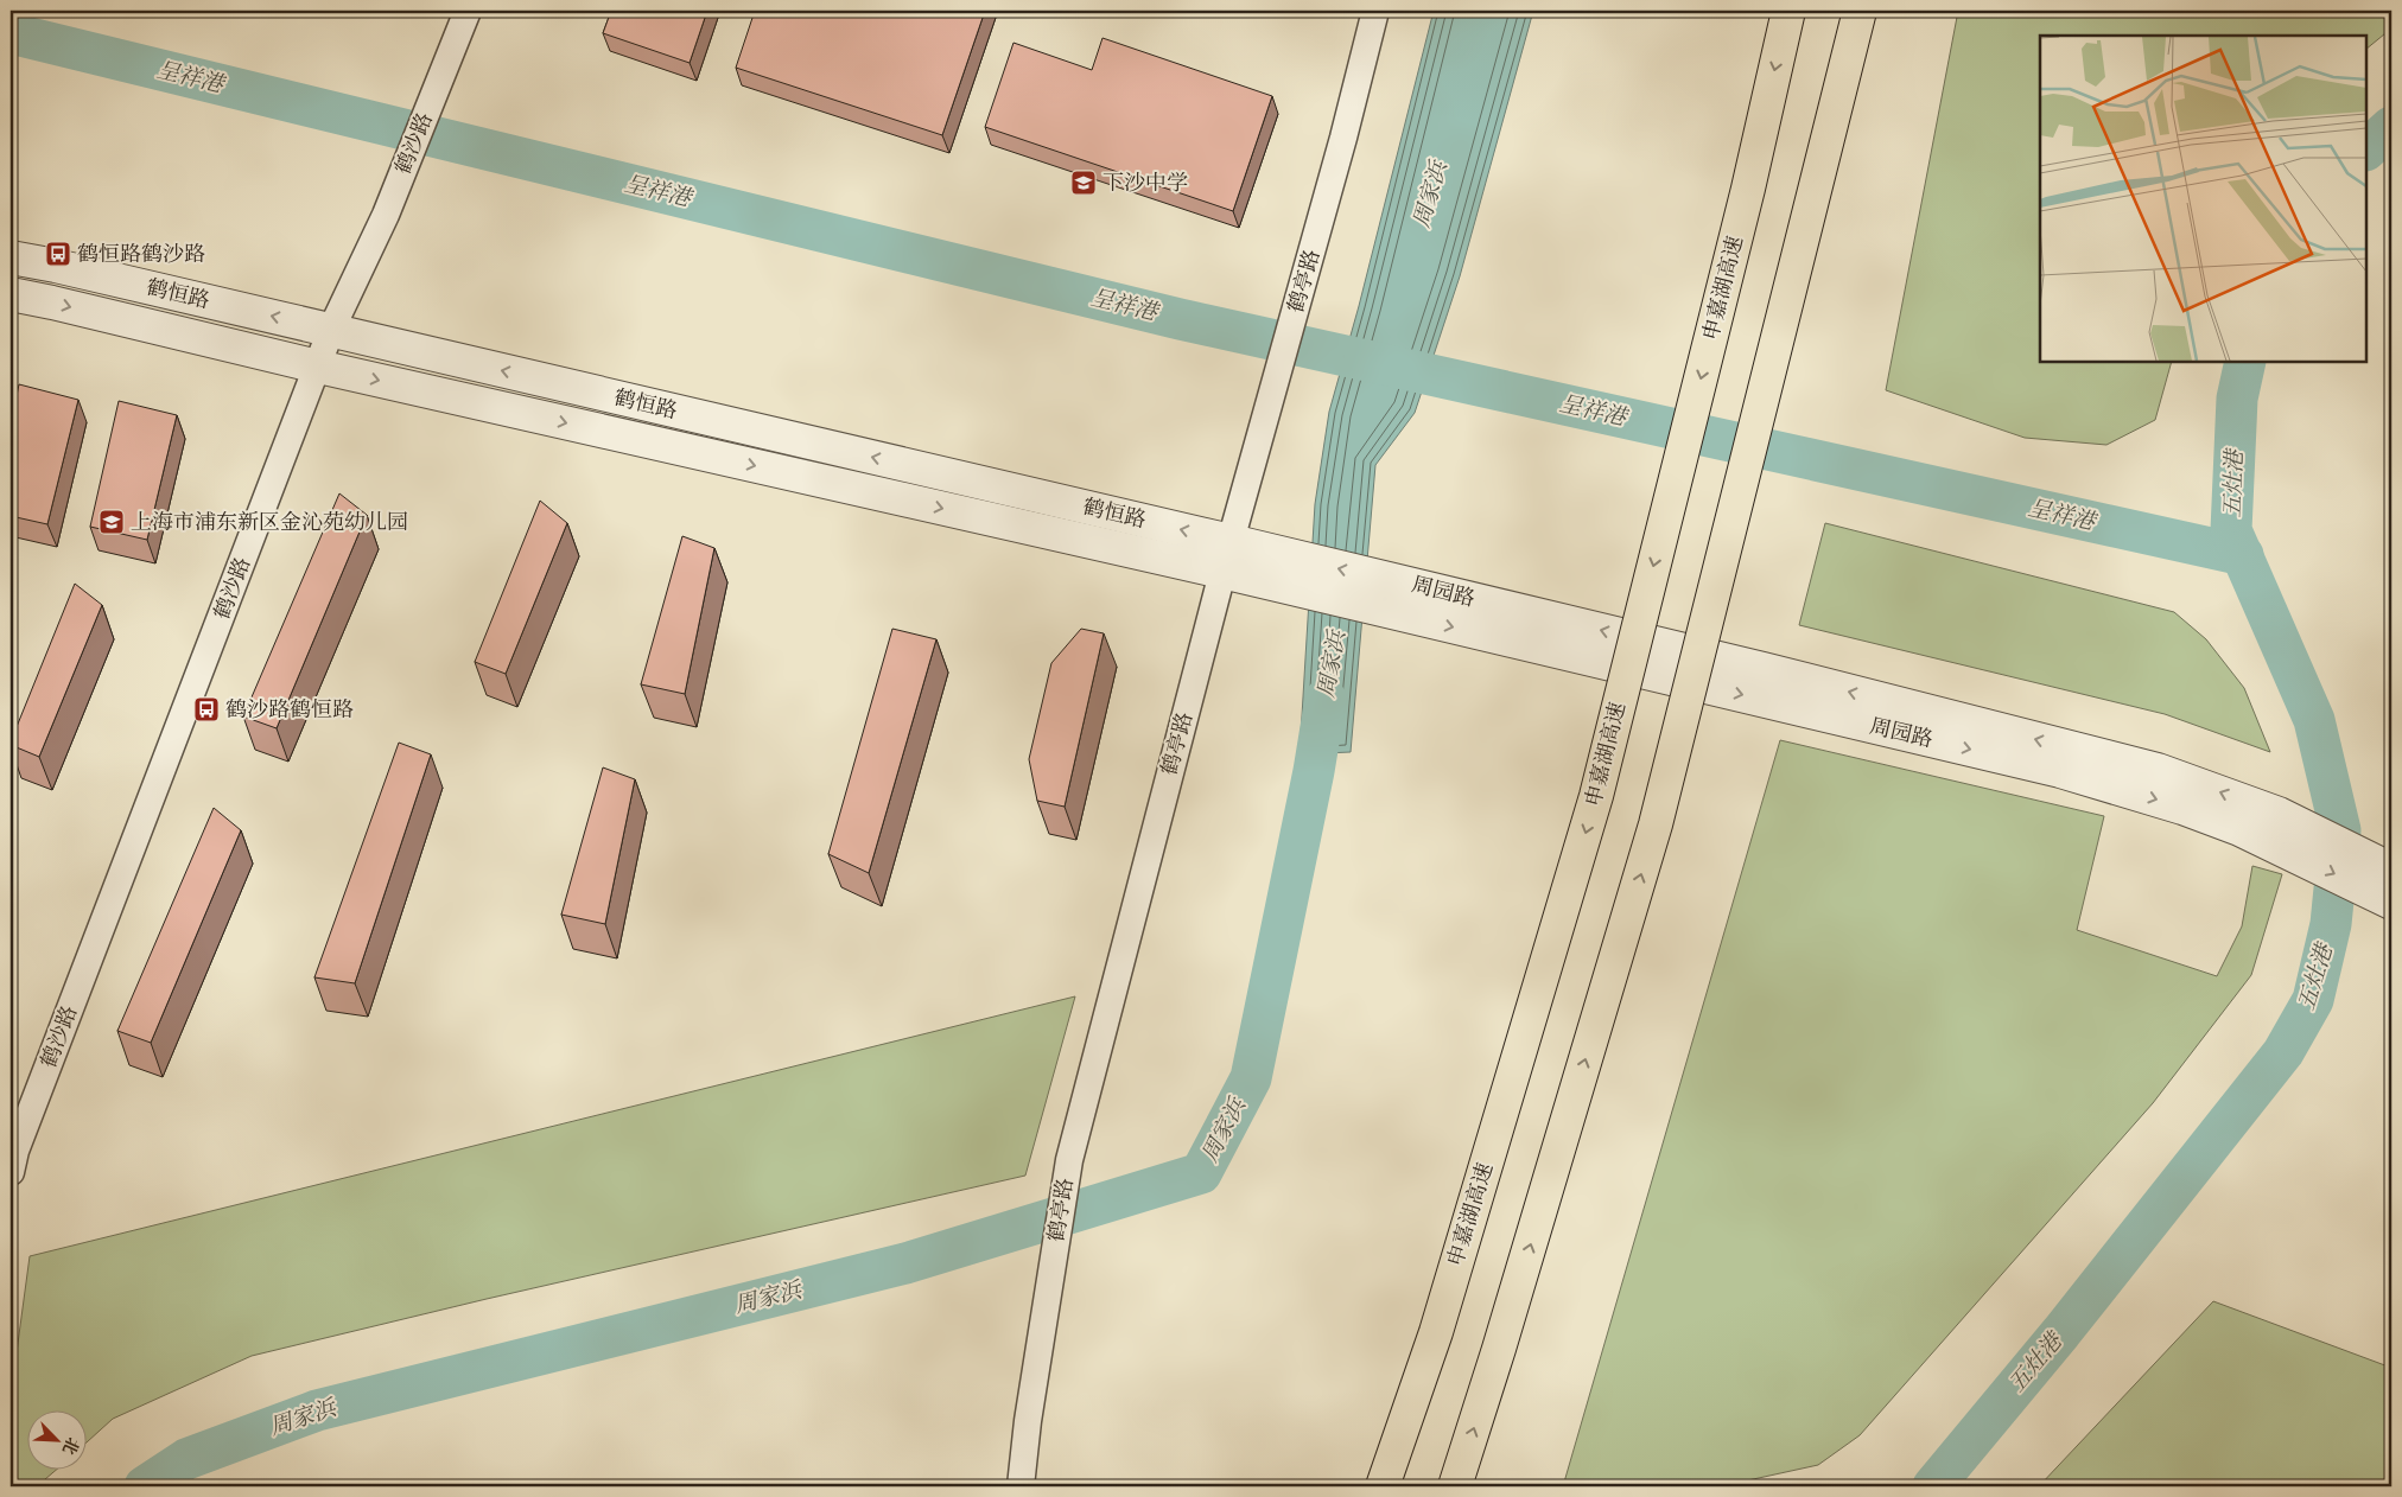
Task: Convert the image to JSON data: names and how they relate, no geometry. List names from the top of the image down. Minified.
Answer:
{"streets":{"highway":["申嘉湖高速"],"street":["鹤沙路","鹤亭路","鹤恒路","周园路"]},"crossings":[["鹤沙路","鹤恒路"],["鹤亭路","鹤恒路"],["鹤恒路","周园路"]],"water":["呈祥港","周家浜","五灶港"],"places":{"school or university":["下沙中学","上海市浦东新区金沁苑幼儿园"],"bus stop":["鹤恒路鹤沙路","鹤沙路鹤恒路"]},"north":"bottom right"}
